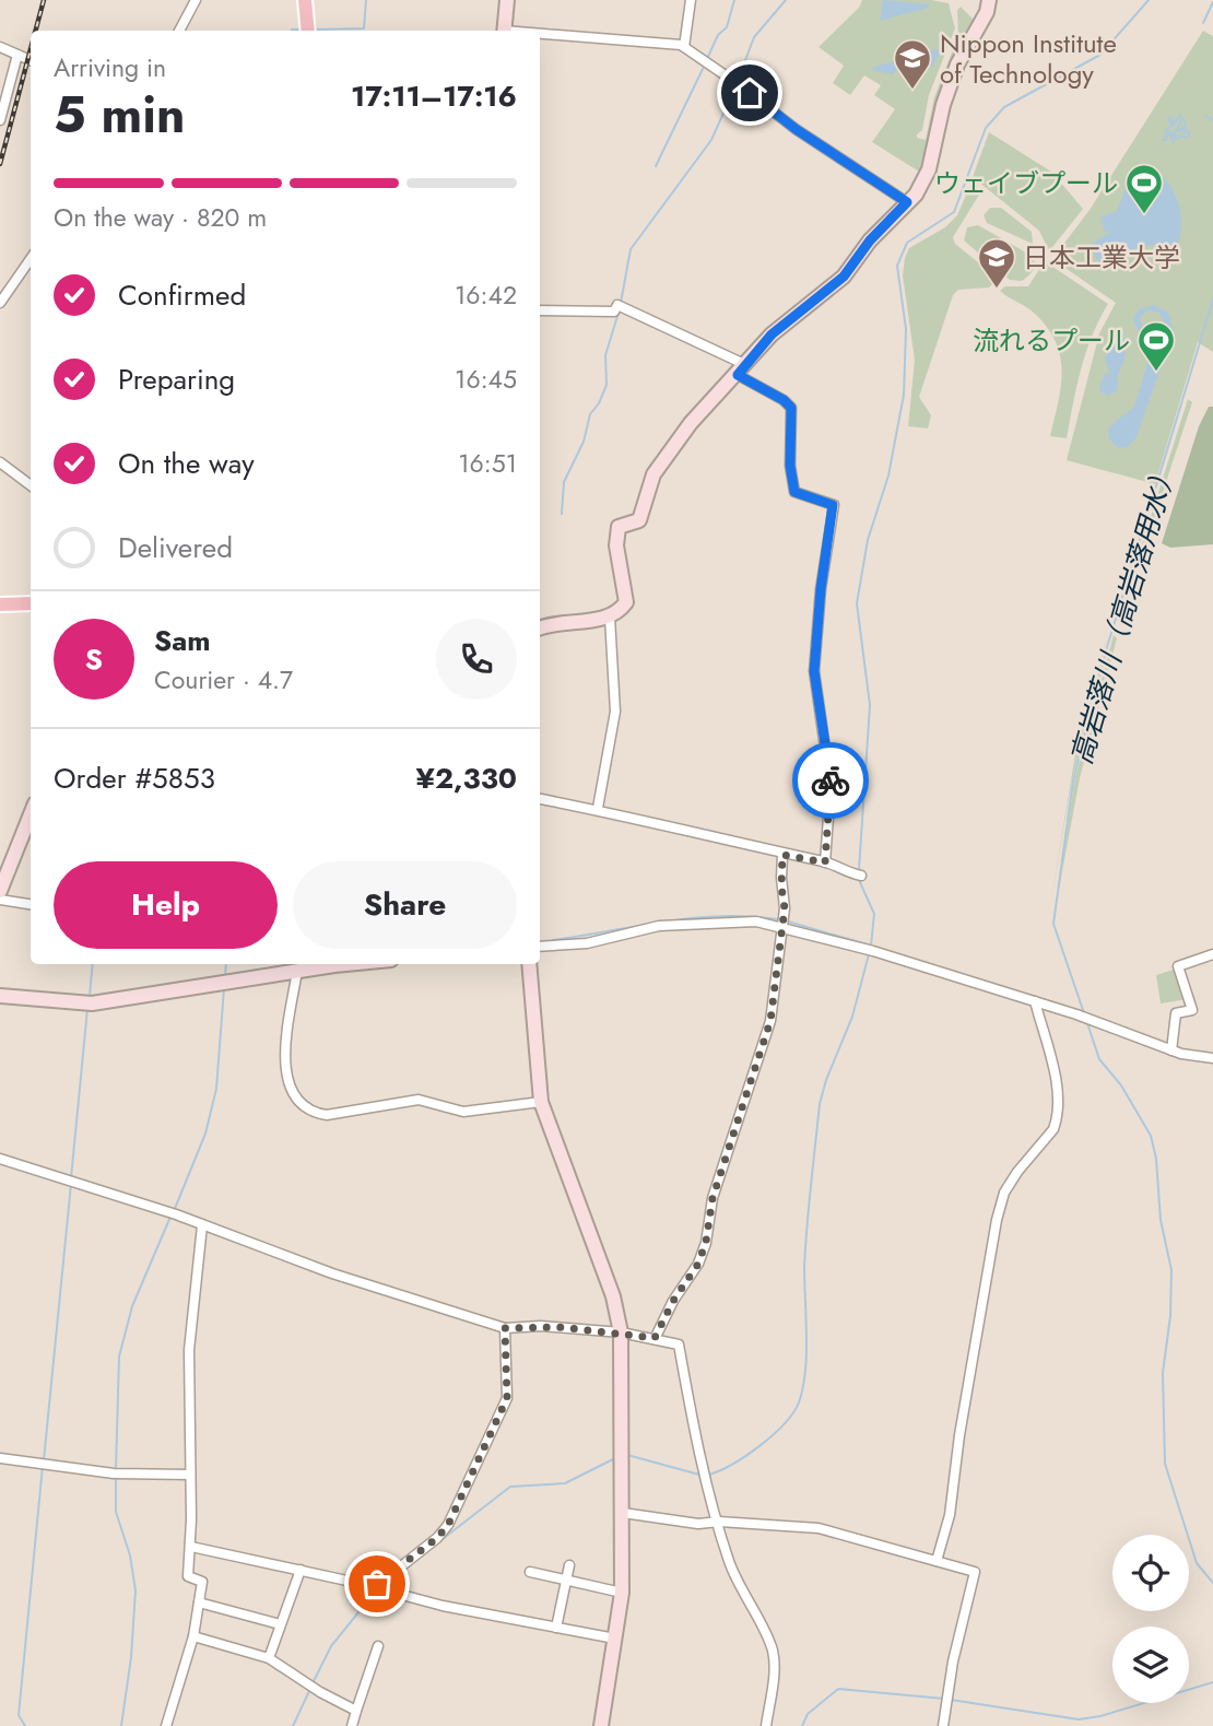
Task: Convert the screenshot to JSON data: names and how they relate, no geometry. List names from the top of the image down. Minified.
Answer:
{"water":["高岩落川（高岩落用水）"],"places":{"school or university":["Nippon Institute of Technology","日本工業大学"],"sports":["ウェイブプール","流れるプール"]},"page":{"heading":["5 min","Arriving in","17:11–17:16"],"panel":["Sam","Courier · 4.7","Order #5853","¥2,330"],"bar":"On the way · 820 m","list":[["Confirmed","16:42"],["Preparing","16:45"],["On the way","16:51"],"Delivered"],"round":"S","buttons":["Help","Share"]}}
